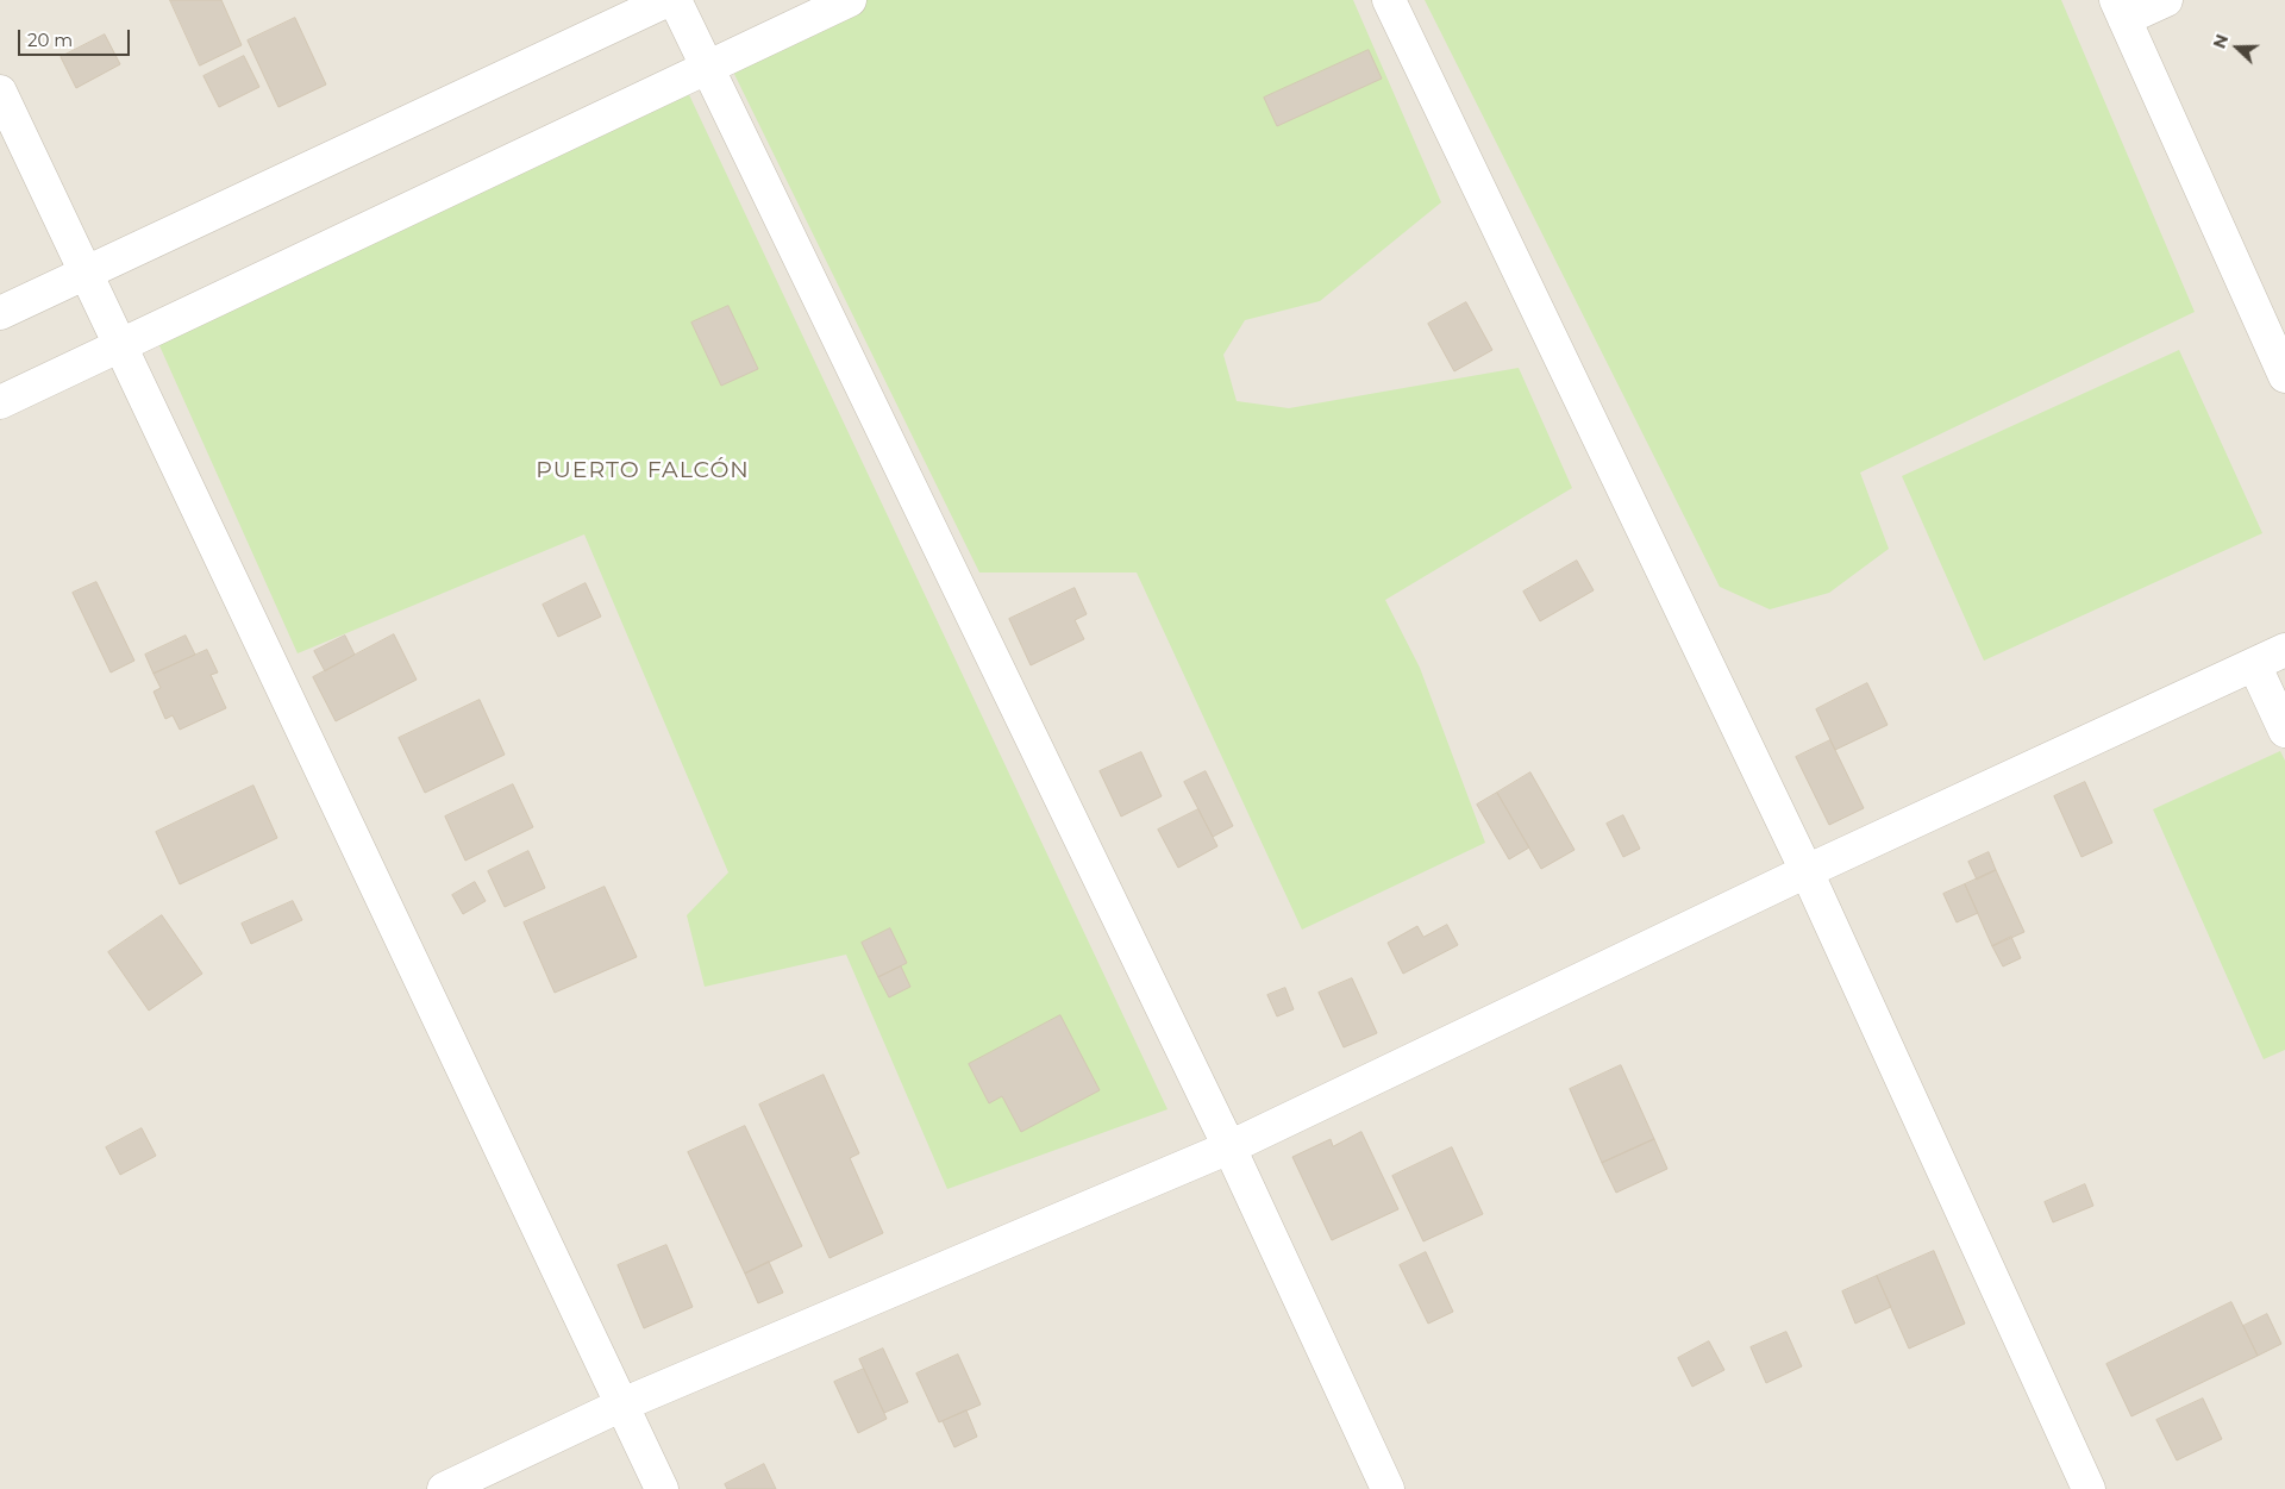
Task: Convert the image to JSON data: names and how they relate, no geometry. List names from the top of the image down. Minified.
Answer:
{"districts":["PUERTO FALCÓN"],"scale_bar":"20 m","north":"left"}
